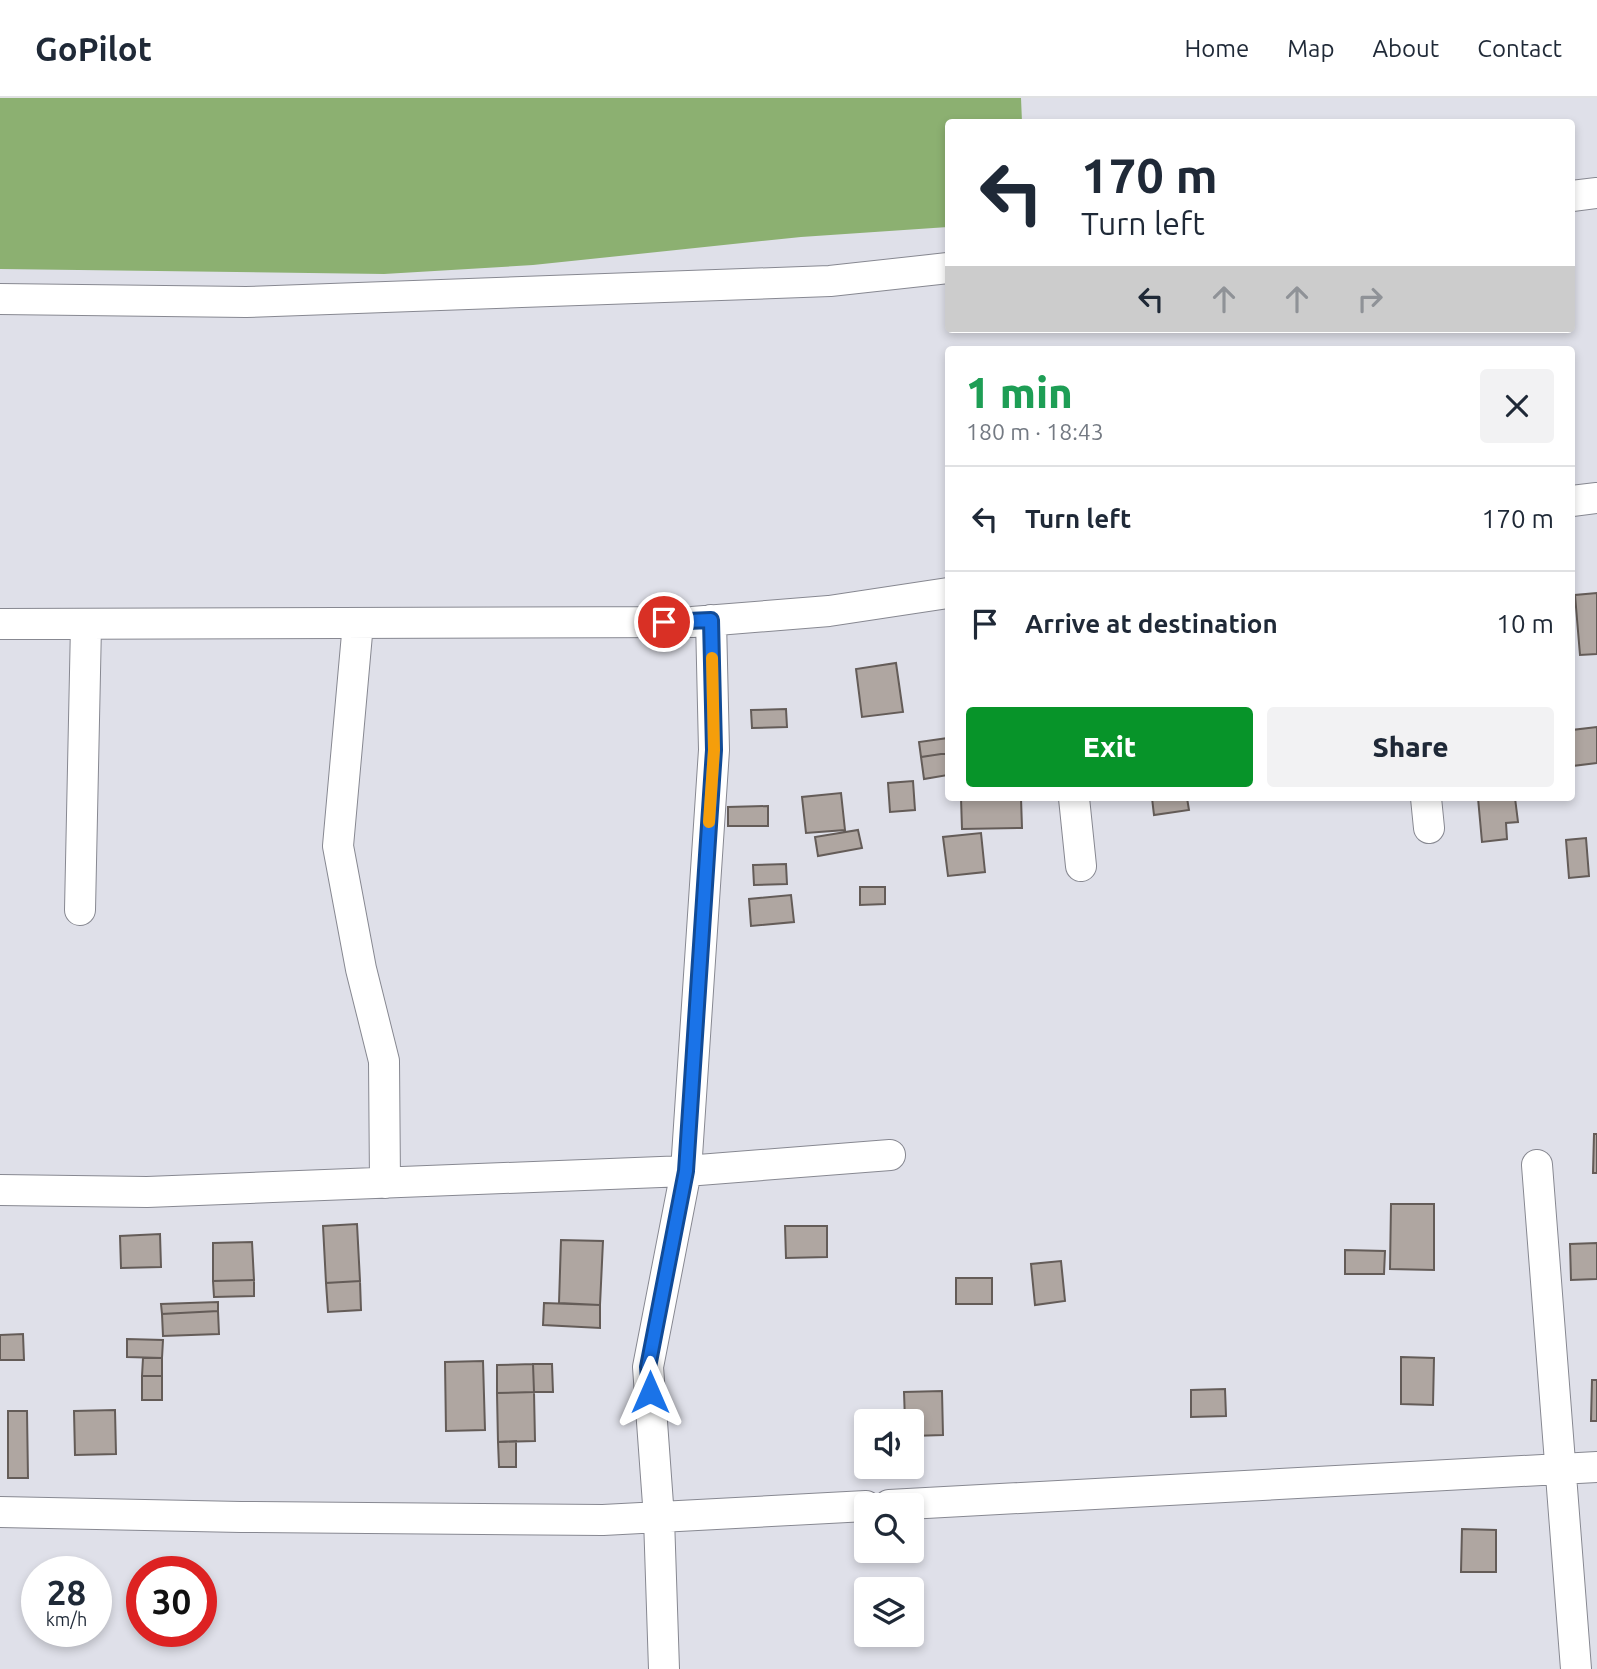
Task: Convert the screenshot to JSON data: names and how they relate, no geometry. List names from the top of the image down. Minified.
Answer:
{"page":{"header":"GoPilot","nav":["Home","Map","About","Contact"],"turn":["170 m","Turn left"],"heading":["1 min","180 m · 18:43"],"list":[{"name":"Turn left","value":"170 m"},{"name":"Arrive at destination","value":"10 m"}],"buttons":["Exit","Share"],"speed":"28 km/h","limit":"30"}}
